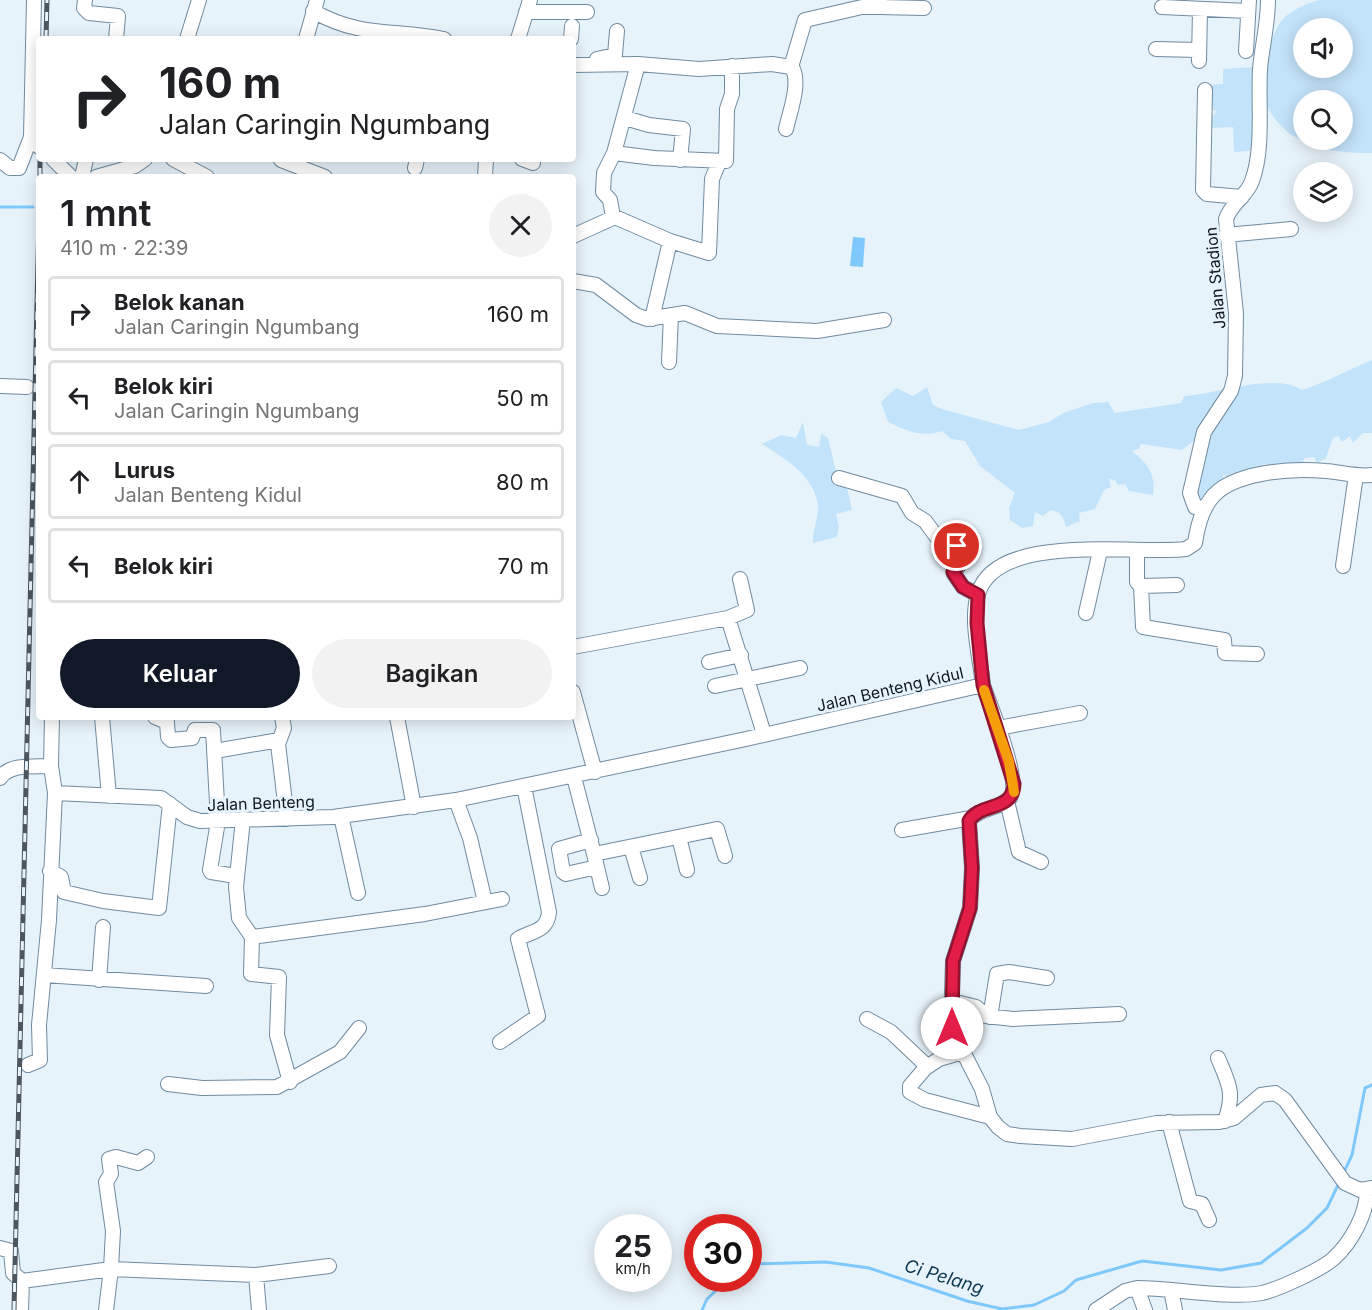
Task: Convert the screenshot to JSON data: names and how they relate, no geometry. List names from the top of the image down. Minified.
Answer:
{"streets":{"street":["Jalan Stadion","Jalan Benteng Kidul","Jalan Benteng"]},"crossings":[["Jalan Benteng Kidul","Jalan Benteng"]],"water":["Ci Pelang"],"page":{"turn":["160 m","Jalan Caringin Ngumbang"],"heading":["1 mnt","410 m · 22:39"],"list":[{"name":"Belok kanan","note":"Jalan Caringin Ngumbang","value":"160 m"},{"name":"Belok kiri","note":"Jalan Caringin Ngumbang","value":"50 m"},{"name":"Lurus","note":"Jalan Benteng Kidul","value":"80 m"},{"name":"Belok kiri","value":"70 m"}],"buttons":["Keluar","Bagikan"],"speed":"25 km/h","limit":"30"}}
